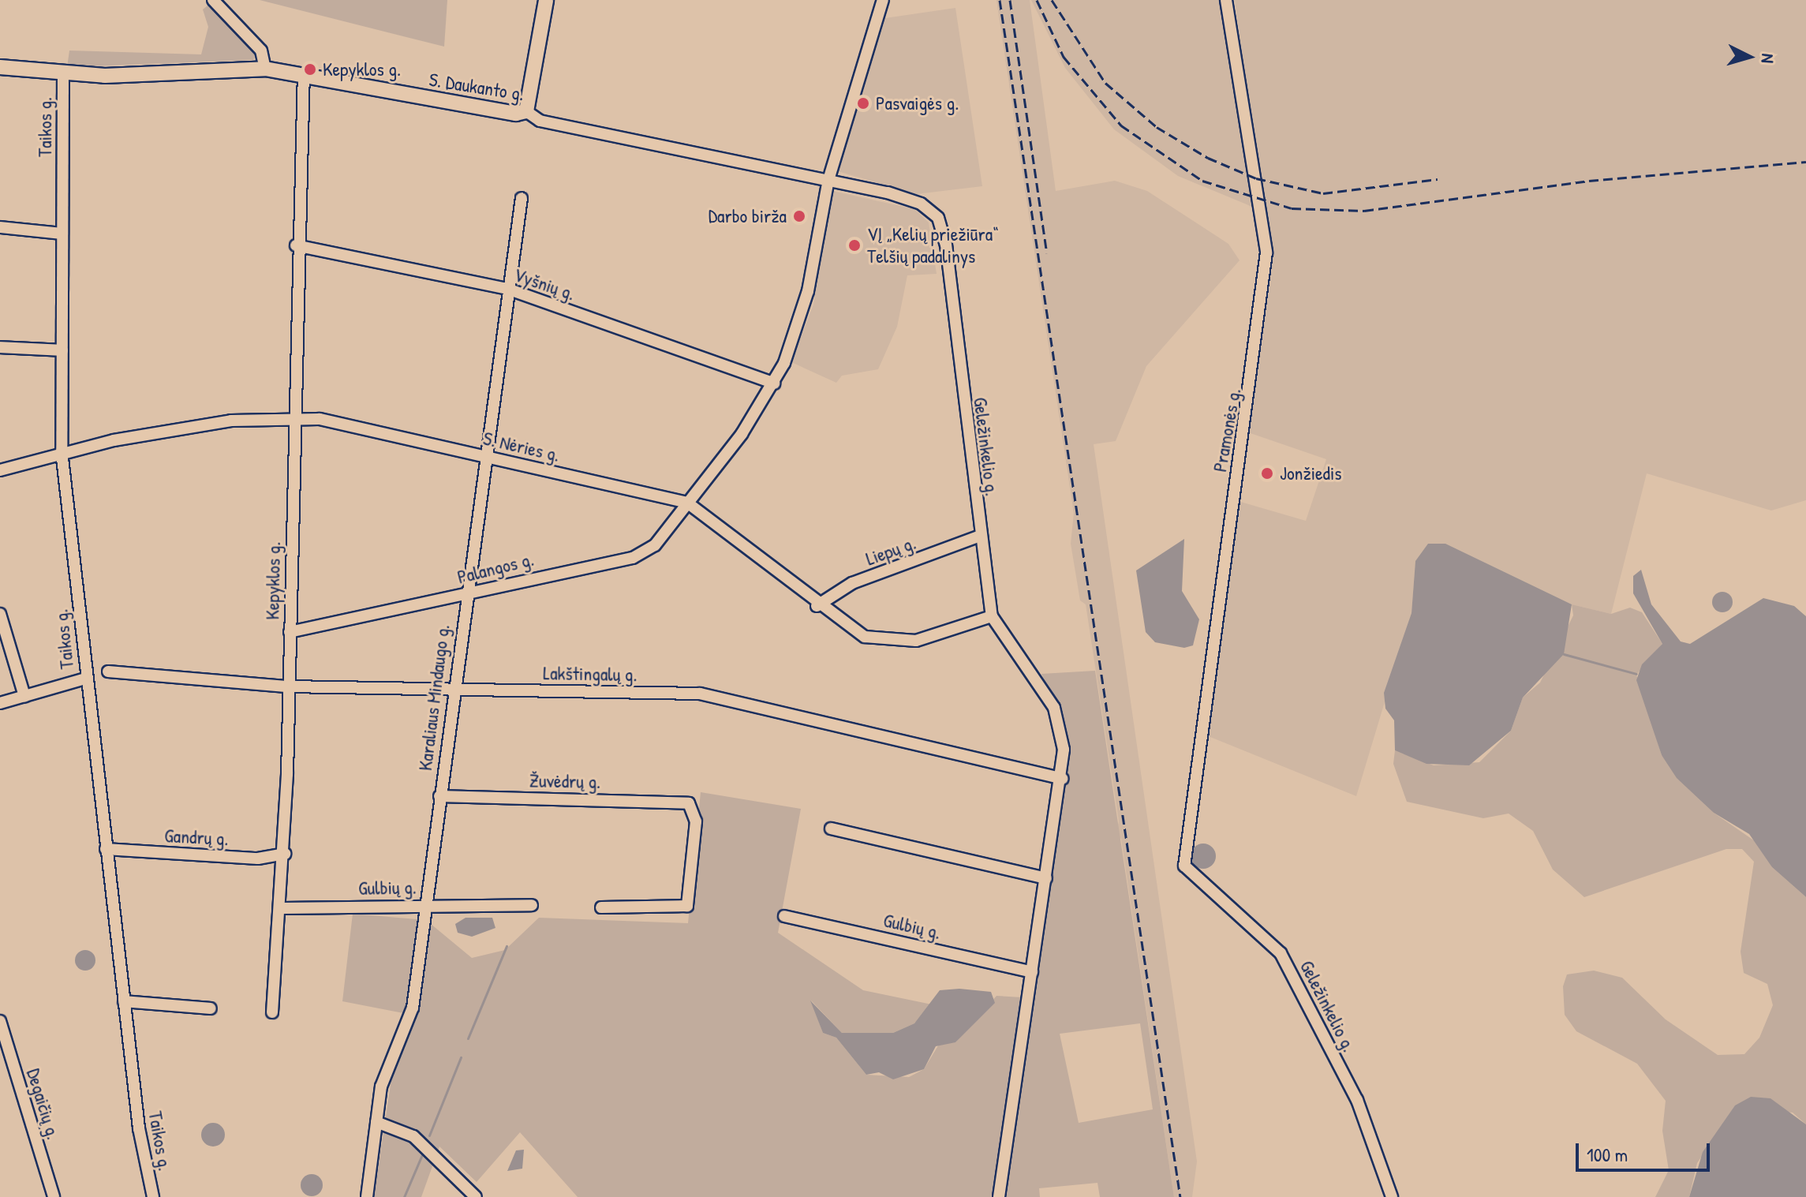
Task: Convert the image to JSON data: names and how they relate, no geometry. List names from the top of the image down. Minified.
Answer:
{"streets":{"main road":["S. Daukanto g."],"street":["Taikos g.","Vyšnių g.","Pramonės g.","S. Nėries g.","Geležinkelio g.","Liepų g.","Palangos g.","Kepyklos g.","Lakštingalų g.","Karaliaus Mindaugo g.","Žuvėdrų g.","Gandrų g.","Gulbių g.","Degaičių g."]},"crossings":[["S. Daukanto g.","Taikos g."],["S. Daukanto g.","Geležinkelio g."],["S. Daukanto g.","Kepyklos g."],["Taikos g.","S. Nėries g."],["Taikos g.","Gandrų g."],["Vyšnių g.","Kepyklos g."],["Vyšnių g.","Karaliaus Mindaugo g."],["Pramonės g.","Geležinkelio g."],["S. Nėries g.","Geležinkelio g."],["S. Nėries g.","Liepų g."],["S. Nėries g.","Palangos g."],["S. Nėries g.","Kepyklos g."],["S. Nėries g.","Karaliaus Mindaugo g."],["Geležinkelio g.","Liepų g."],["Geležinkelio g.","Lakštingalų g."],["Geležinkelio g.","Gulbių g."],["Palangos g.","Kepyklos g."],["Palangos g.","Karaliaus Mindaugo g."],["Kepyklos g.","Lakštingalų g."],["Kepyklos g.","Gandrų g."],["Kepyklos g.","Gulbių g."],["Lakštingalų g.","Karaliaus Mindaugo g."],["Karaliaus Mindaugo g.","Žuvėdrų g."],["Karaliaus Mindaugo g.","Gulbių g."]],"places":["Kepyklos g.","Pasvaigės g.","Darbo birža","VĮ „Kelių priežiūra“ Telšių padalinys","Jonžiedis"],"scale_bar":"100 m","north":"right"}
